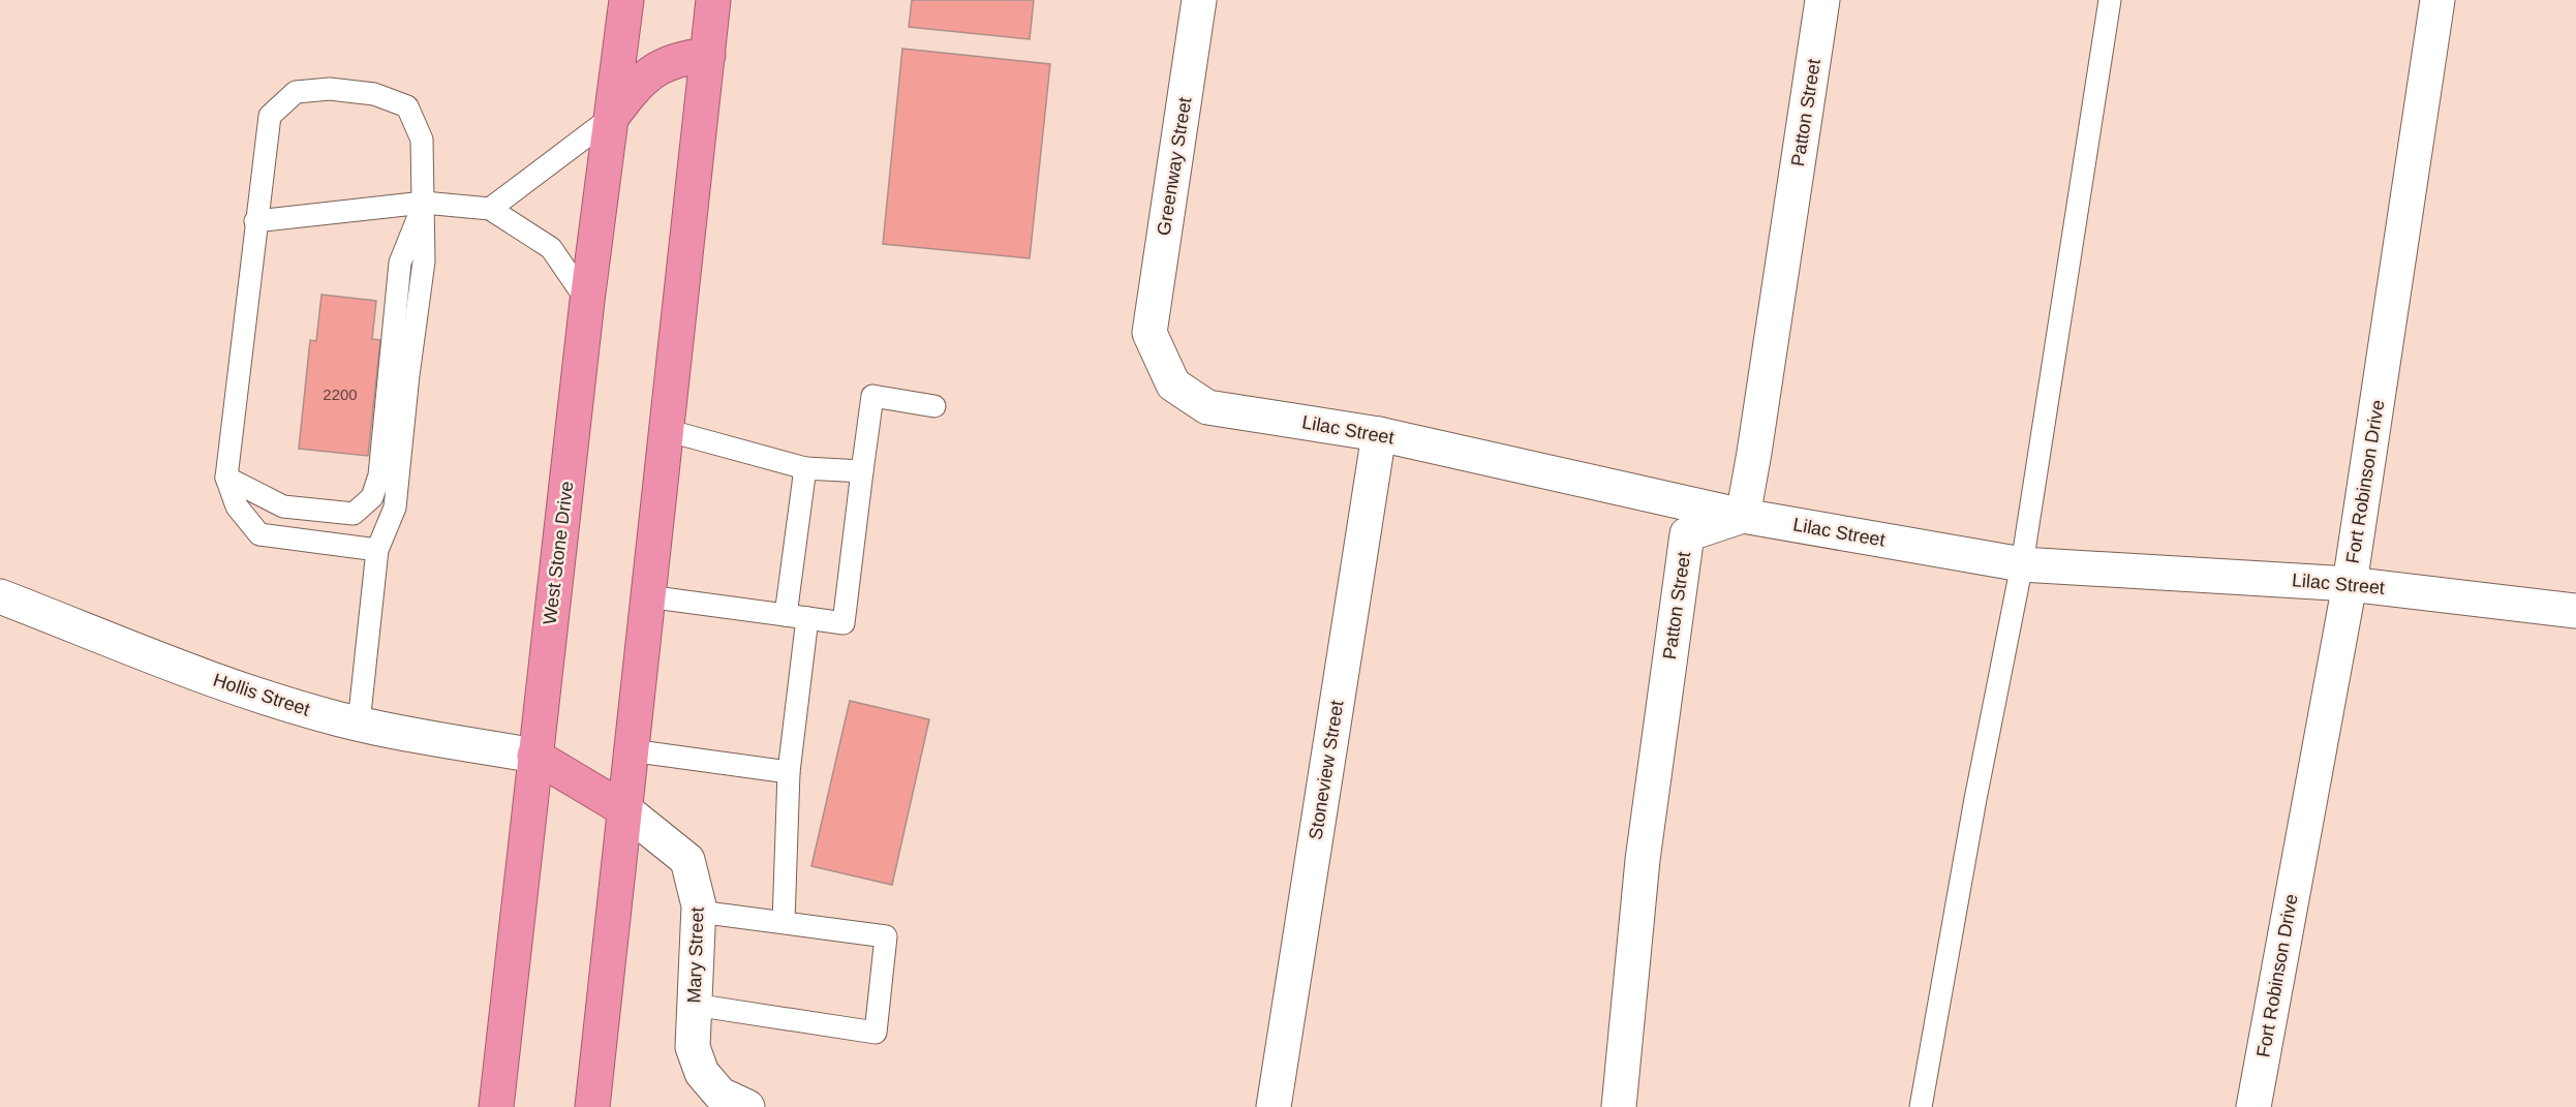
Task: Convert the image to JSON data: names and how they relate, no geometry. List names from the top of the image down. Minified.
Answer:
{"streets":{"highway":["West Stone Drive"],"street":["Patton Street","Greenway Street","Lilac Street","Fort Robinson Drive","Hollis Street","Stoneview Street","Mary Street"]},"crossings":[["Patton Street","Lilac Street"],["Greenway Street","Lilac Street"],["Lilac Street","Fort Robinson Drive"],["Lilac Street","Stoneview Street"],["West Stone Drive","Hollis Street"]],"house_numbers":["2200"]}
